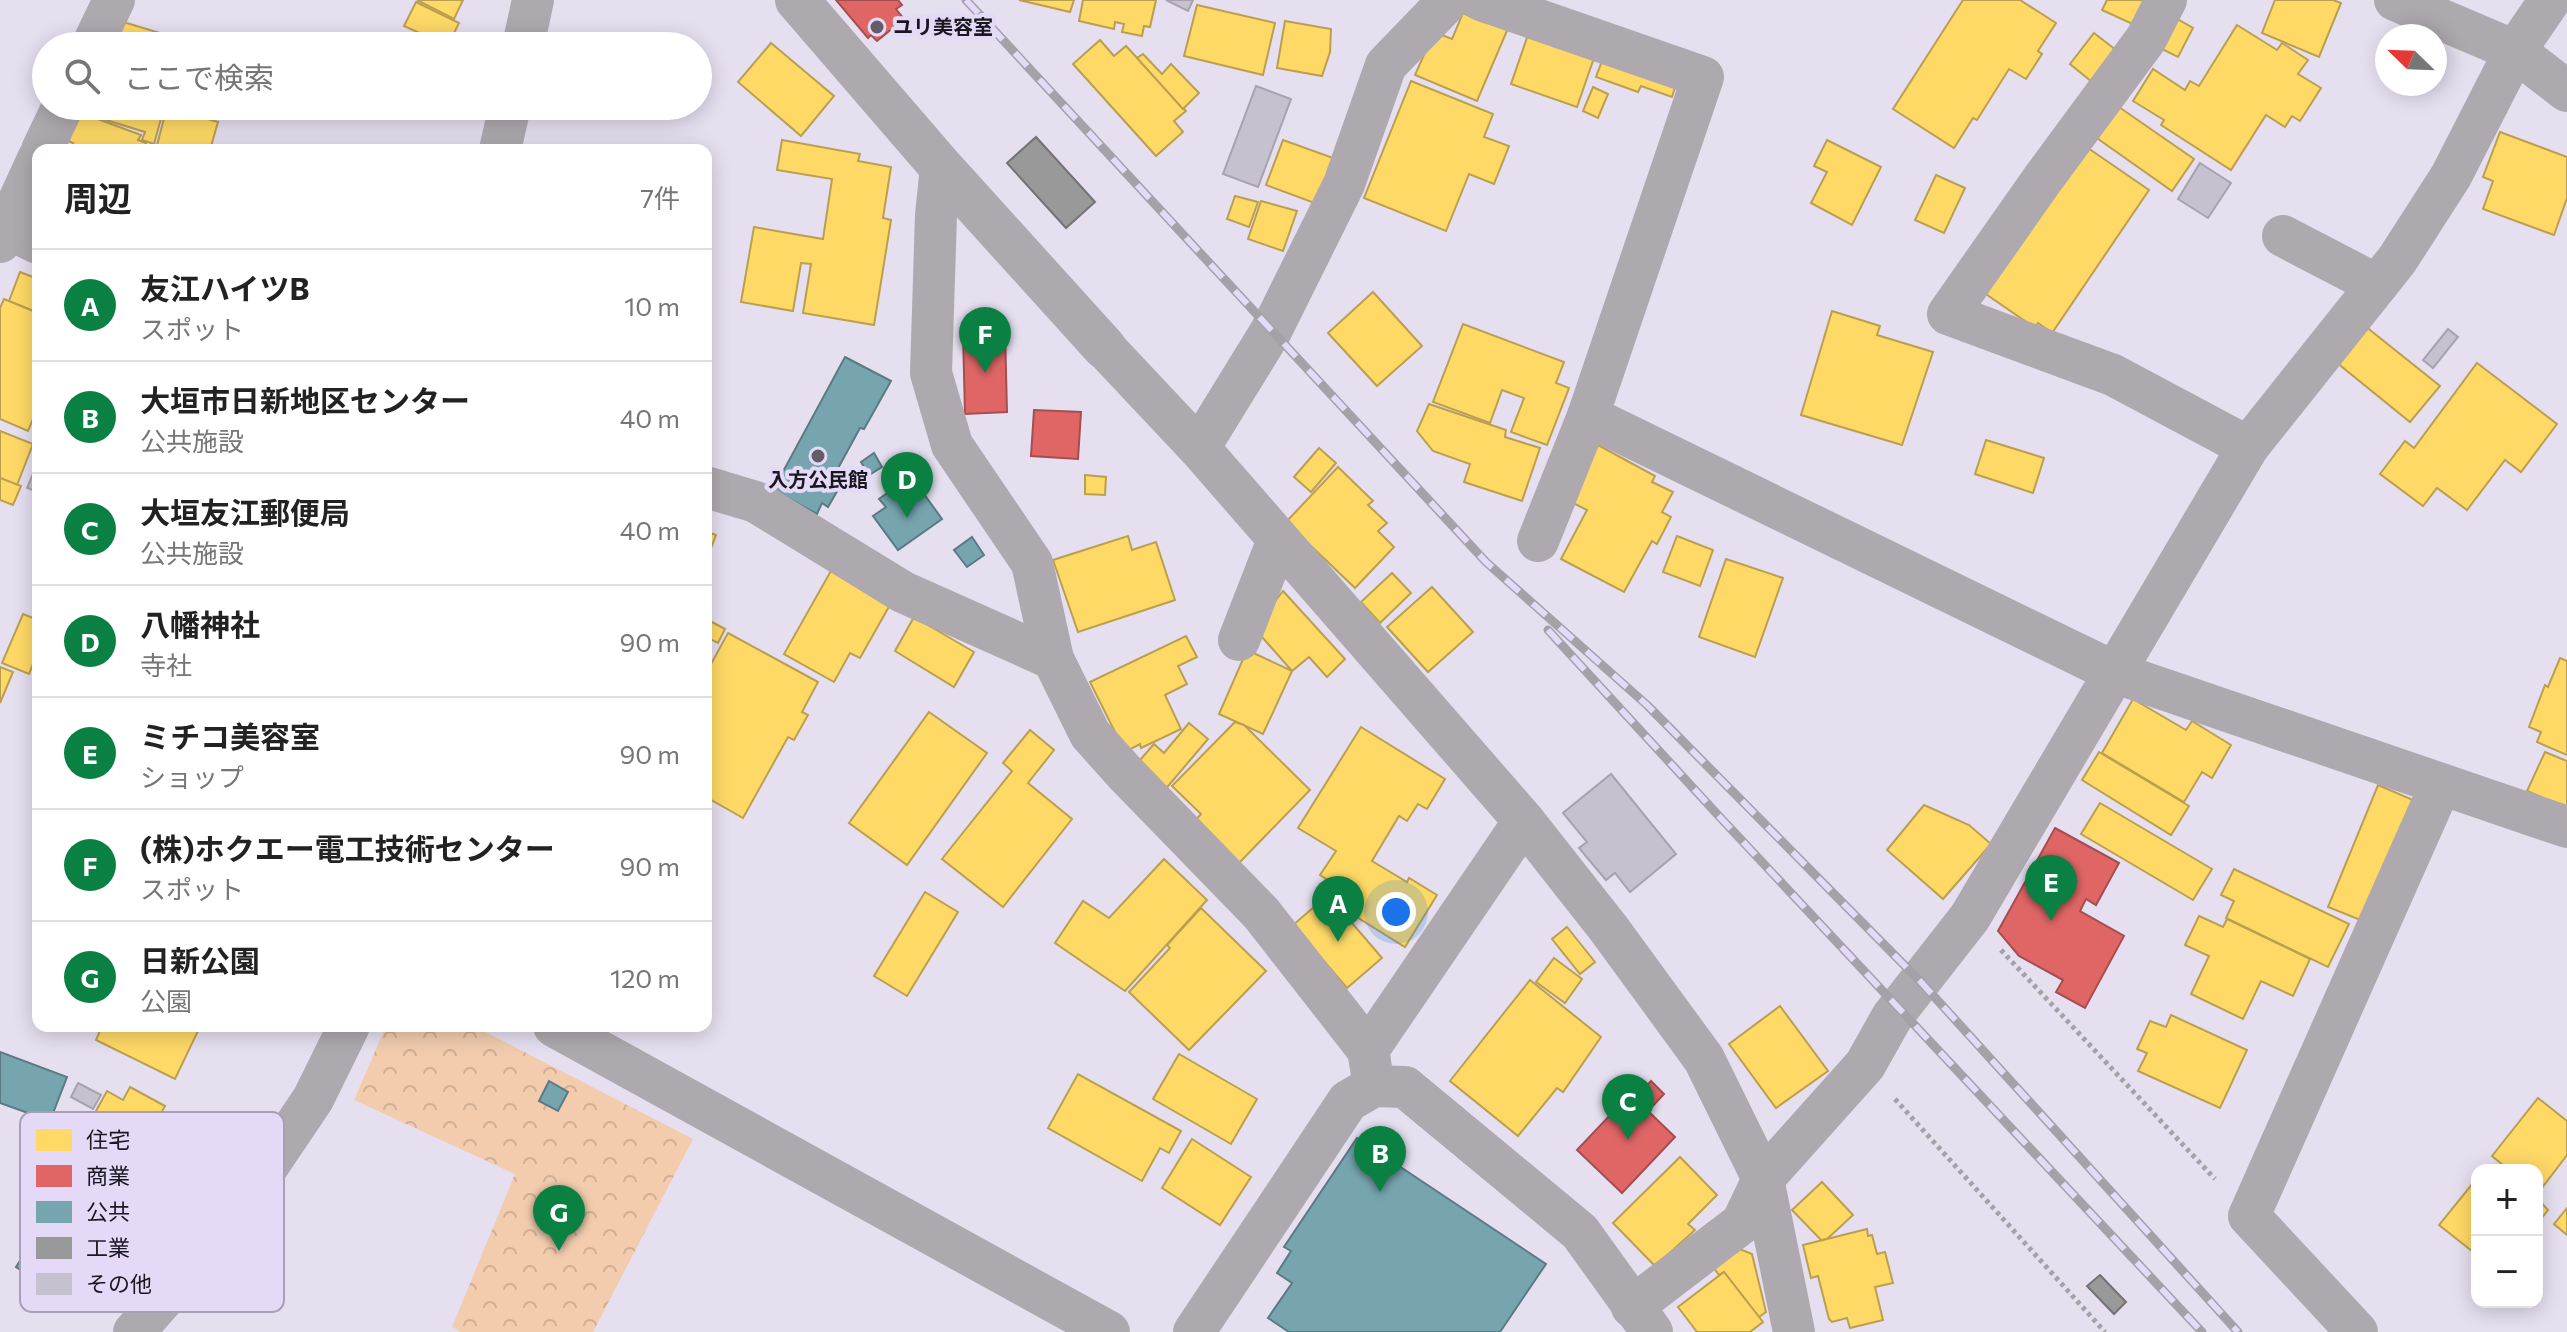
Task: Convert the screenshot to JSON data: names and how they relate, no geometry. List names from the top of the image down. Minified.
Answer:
{"places":["ユリ美容室","入方公民館"],"legend":["住宅","商業","公共","工業","その他"],"north":"top left","page":{"search":"ここで検索","heading":["周辺","7件"],"list":[{"mark":"A","name":"友江ハイツB","note":"スポット","value":"10 m"},{"mark":"B","name":"大垣市日新地区センター","note":"公共施設","value":"40 m"},{"mark":"C","name":"大垣友江郵便局","note":"公共施設","value":"40 m"},{"mark":"D","name":"八幡神社","note":"寺社","value":"90 m"},{"mark":"E","name":"ミチコ美容室","note":"ショップ","value":"90 m"},{"mark":"F","name":"(株)ホクエー電工技術センター","note":"スポット","value":"90 m"},{"mark":"G","name":"日新公園","note":"公園","value":"120 m"}],"pins":["F","D","E","A","C","B","G"],"map_buttons":["+","−"]}}
